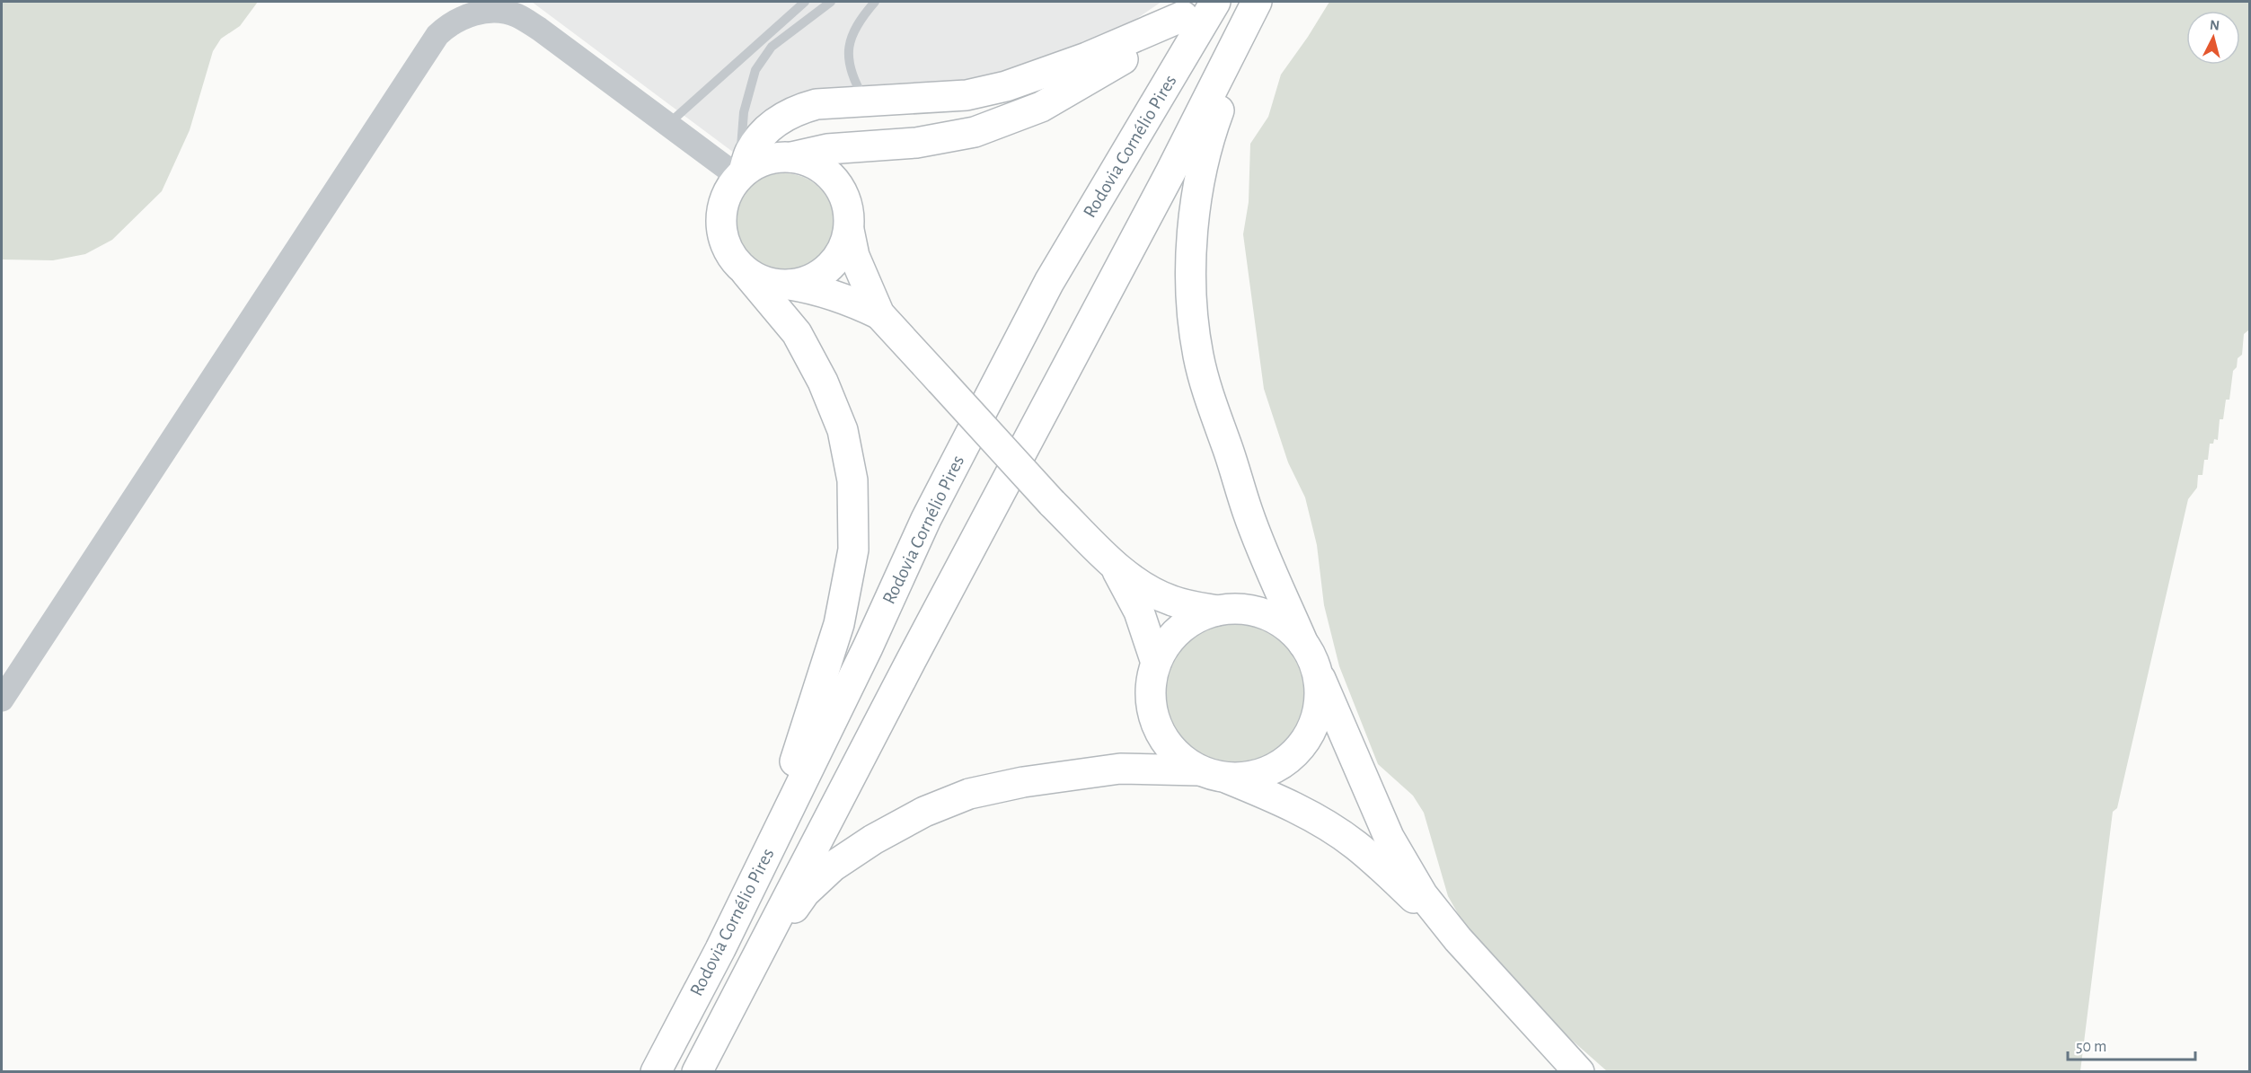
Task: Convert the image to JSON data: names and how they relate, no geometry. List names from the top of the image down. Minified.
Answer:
{"streets":{"main road":["Rodovia Cornélio Pires"]},"scale_bar":"50 m","north":"top"}
